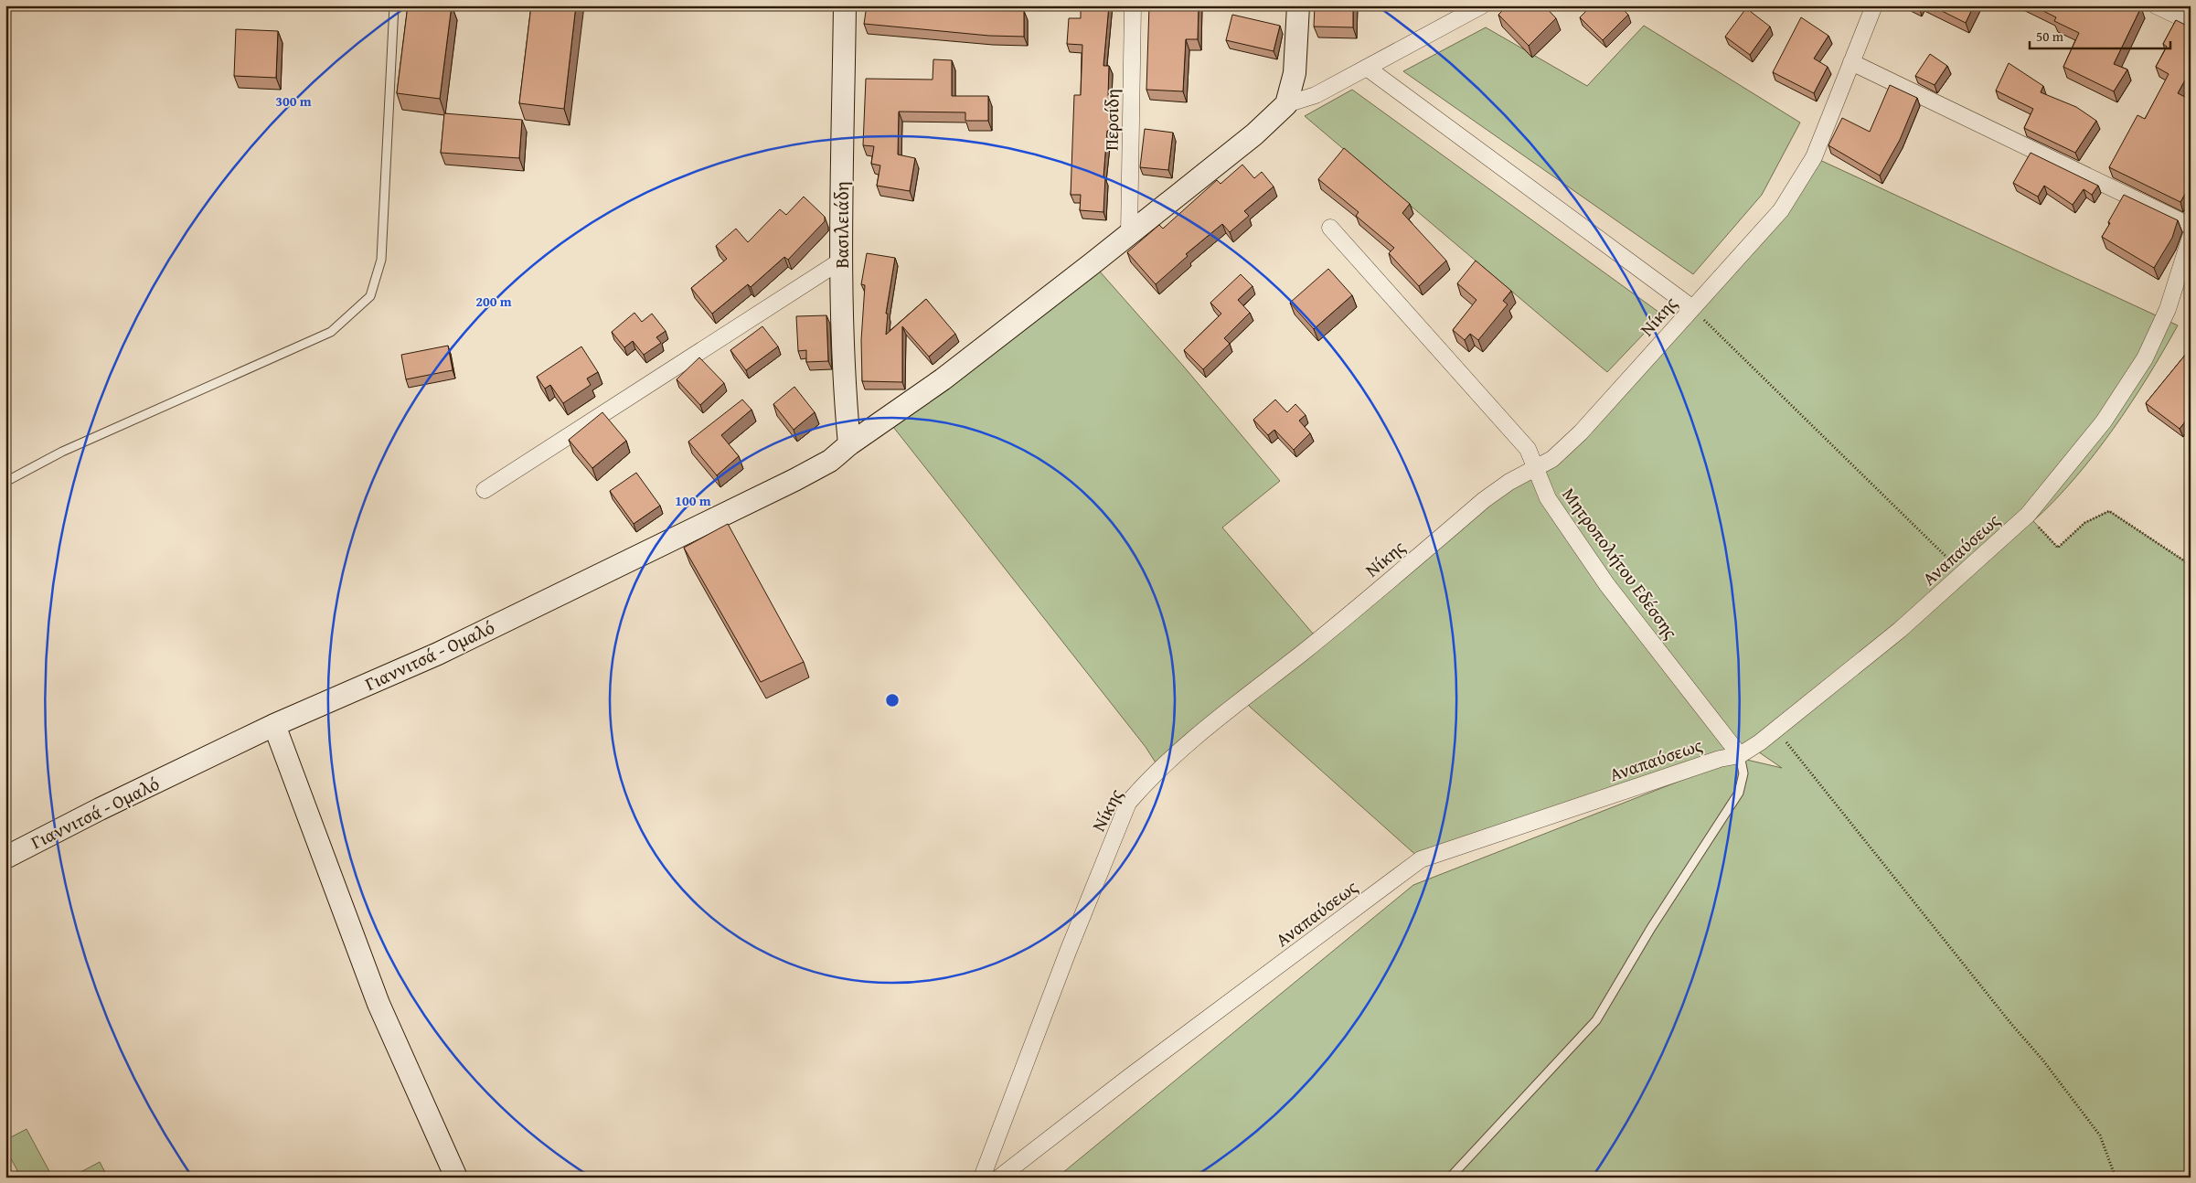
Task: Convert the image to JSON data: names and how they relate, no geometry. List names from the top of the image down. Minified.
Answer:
{"streets":{"street":["Περσίδη","Βασιλειάδη","Νίκης","Αναπαύσεως","Μητροπολήτου Εδέσσης","Γιαννιτσά - Ομαλό"]},"crossings":[["Περσίδη","Γιαννιτσά - Ομαλό"],["Βασιλειάδη","Γιαννιτσά - Ομαλό"],["Νίκης","Μητροπολήτου Εδέσσης"],["Αναπαύσεως","Μητροπολήτου Εδέσσης"]],"scale_bar":"50 m","rings":["300 m","200 m","100 m"]}
